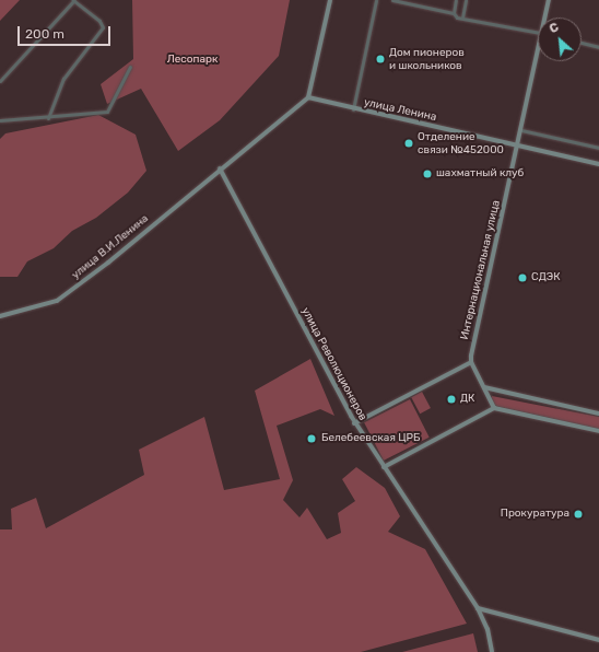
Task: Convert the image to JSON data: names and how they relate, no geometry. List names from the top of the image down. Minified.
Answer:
{"streets":{"main road":["улица Ленина","улица В.И.Ленина","Интернациональная улица","улица Революционеров"]},"crossings":[["улица Ленина","Интернациональная улица"],["улица В.И.Ленина","улица Революционеров"]],"parks":["Лесопарк"],"places":["Дом пионеров и школьников","Отделение связи №452000","шахматный клуб","СДЭК","ДК","Белебеевская ЦРБ","Прокуратура"],"scale_bar":"200 m","north":"top left"}
